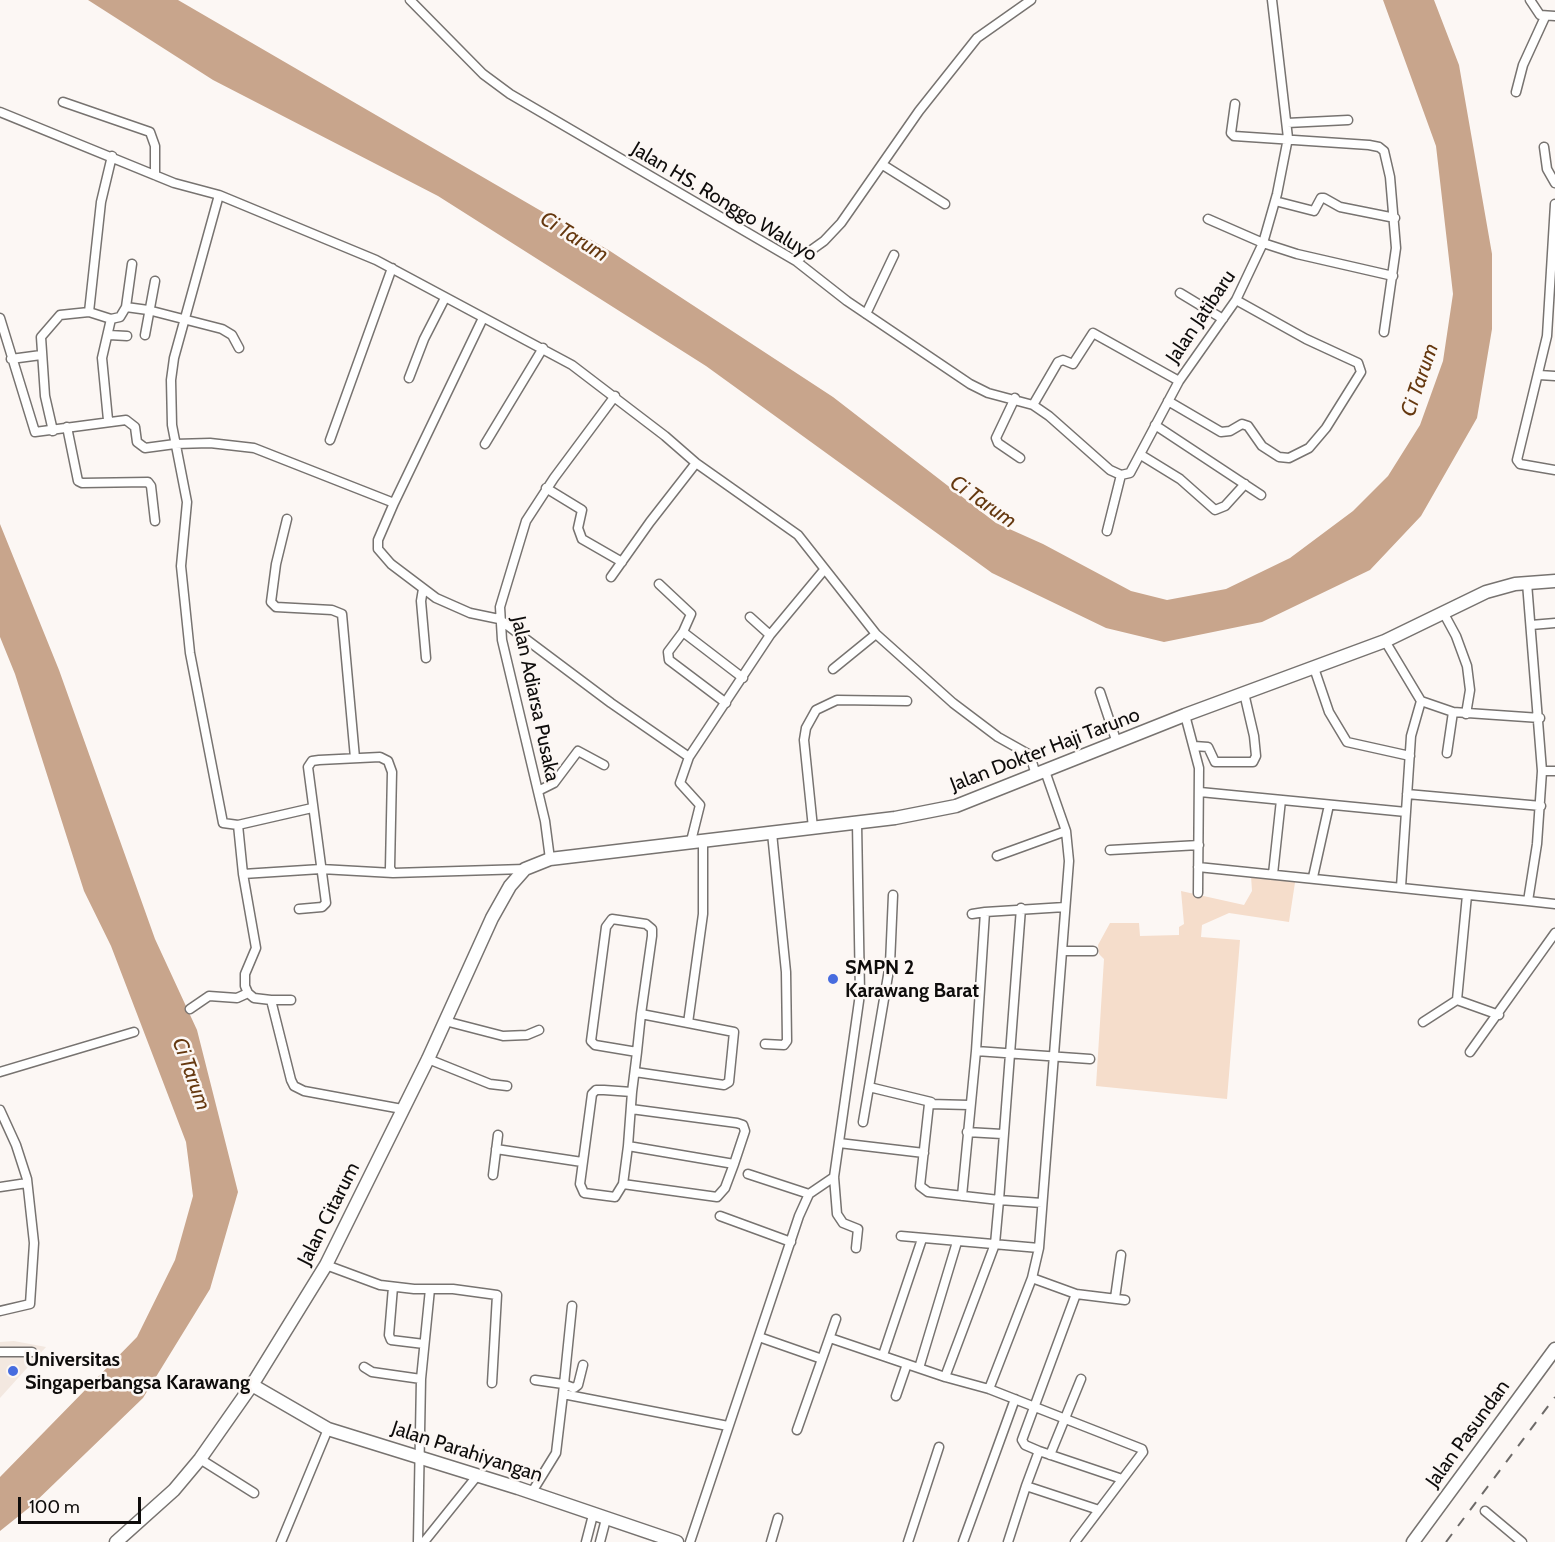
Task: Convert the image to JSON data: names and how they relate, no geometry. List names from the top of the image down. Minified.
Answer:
{"streets":{"street":["Jalan HS. Ronggo Waluyo","Jalan Jatibaru","Jalan Adiarsa Pusaka","Jalan Dokter Haji Taruno","Jalan Citarum","Jalan Pasundan","Jalan Parahiyangan"]},"crossings":[["Jalan HS. Ronggo Waluyo","Jalan Jatibaru"],["Jalan Adiarsa Pusaka","Jalan Dokter Haji Taruno"],["Jalan Dokter Haji Taruno","Jalan Citarum"],["Jalan Citarum","Jalan Parahiyangan"]],"water":["Ci Tarum"],"places":["SMPN 2 Karawang Barat","Universitas Singaperbangsa Karawang"],"scale_bar":"100 m"}
